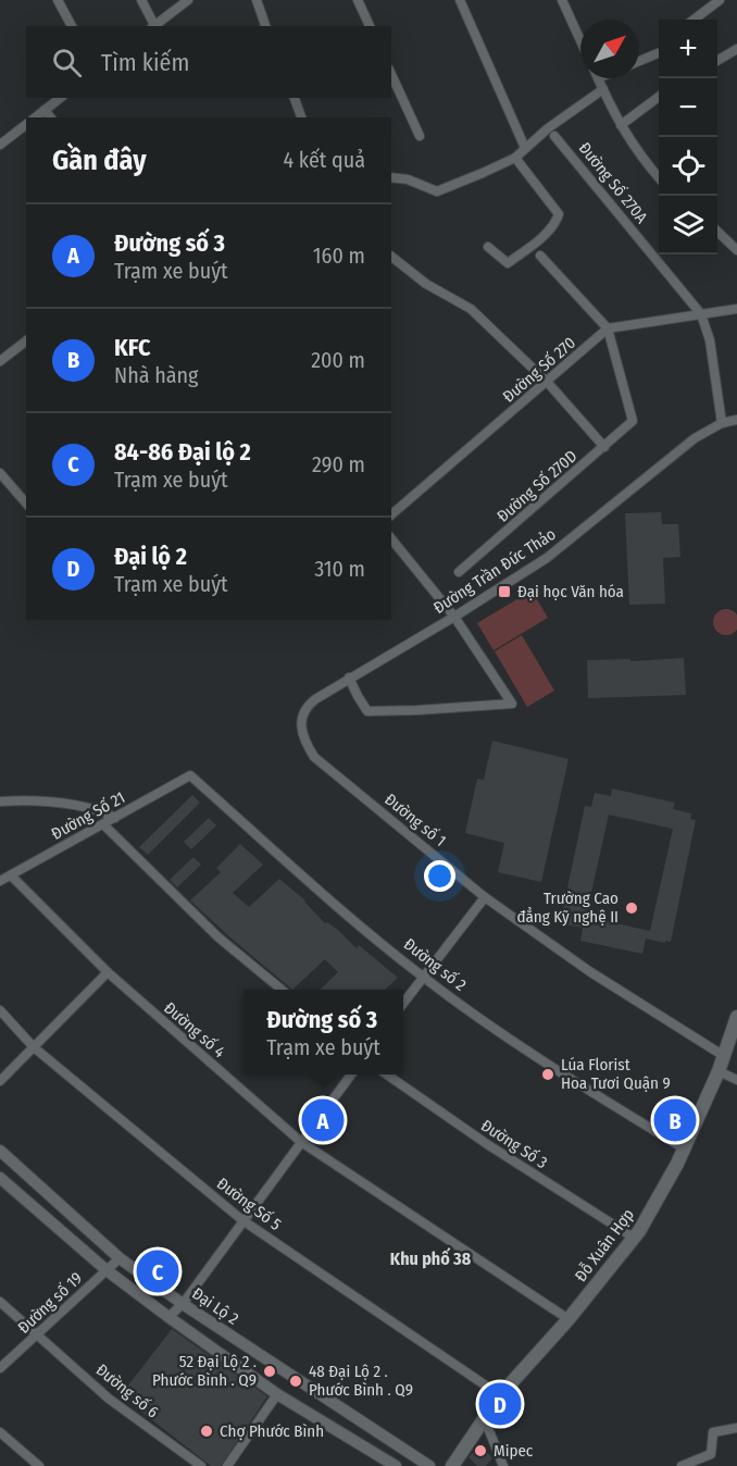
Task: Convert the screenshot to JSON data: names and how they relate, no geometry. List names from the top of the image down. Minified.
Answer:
{"streets":{"main road":["Đỗ Xuân Hợp"],"street":["Đường Số 270A","Đường Số 270","Đường Số 270D","Đường Trần Đức Thảo","Đường Số 21","Đường số 1","Đường số 2","Đường số 4","Đường Số 3","Đường Số 5","Đường số 19","Đại Lộ 2","Đường số 6"]},"crossings":[["Đường Số 270A","Đường Trần Đức Thảo"],["Đường Số 270","Đường Số 270D"],["Đường Trần Đức Thảo","Đường số 1"],["Đường Số 21","Đường số 2"],["Đường Số 21","Đường số 4"],["Đường số 1","Đỗ Xuân Hợp"],["Đường số 2","Đỗ Xuân Hợp"],["Đường số 4","Đỗ Xuân Hợp"],["Đường Số 3","Đỗ Xuân Hợp"],["Đường Số 5","Đỗ Xuân Hợp"],["Đường số 19","Đại Lộ 2"],["Đường số 19","Đường số 6"]],"districts":["Khu phố 38"],"places":{"transit":["Đại học Văn hóa"],"other":["Trường Cao đẳng Kỹ nghệ II","Lúa Florist Hoa Tươi Quận 9","52 Đại Lộ 2 . Phước Bình . Q9","48 Đại Lộ 2 . Phước Bình . Q9","Chợ Phước Bình","Mipec"]},"north":"top right","page":{"map_buttons":["+","−"],"search":"Tìm kiếm","heading":["Gần đây","4 kết quả"],"list":[{"mark":"A","name":"Đường số 3","note":"Trạm xe buýt","value":"160 m"},{"mark":"B","name":"KFC","note":"Nhà hàng","value":"200 m"},{"mark":"C","name":"84-86 Đại lộ 2","note":"Trạm xe buýt","value":"290 m"},{"mark":"D","name":"Đại lộ 2","note":"Trạm xe buýt","value":"310 m"}],"popup":["Đường số 3","Trạm xe buýt"],"pins":["A","B","C","D"]}}
